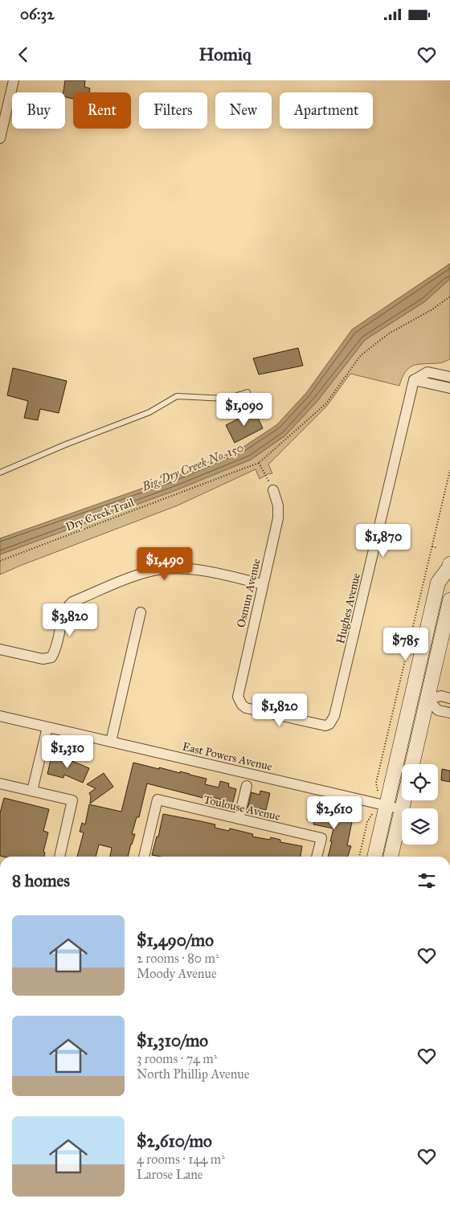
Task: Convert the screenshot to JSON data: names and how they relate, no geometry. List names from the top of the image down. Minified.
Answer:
{"streets":{"street":["Osmun Avenue","Hughes Avenue","East Powers Avenue","Toulouse Avenue"],"path":["Dry Creek Trail"]},"crossings":[["Osmun Avenue","Hughes Avenue"]],"water":["Big Dry Creek No. 150"],"page":{"status":"06:32","header":"Homiq","chip":["Buy","Rent","Filters","New","Apartment"],"price":["$1,090","$1,870","$1,490","$3,820","$785","$1,820","$1,310","$2,610"],"heading":"8 homes","list":[{"name":"$1,490/mo","note":"2 rooms · 80 m² · Moody Avenue"},{"name":"$1,310/mo","note":"3 rooms · 74 m² · North Phillip Avenue"},{"name":"$2,610/mo","note":"4 rooms · 144 m² · Larose Lane"}]}}
